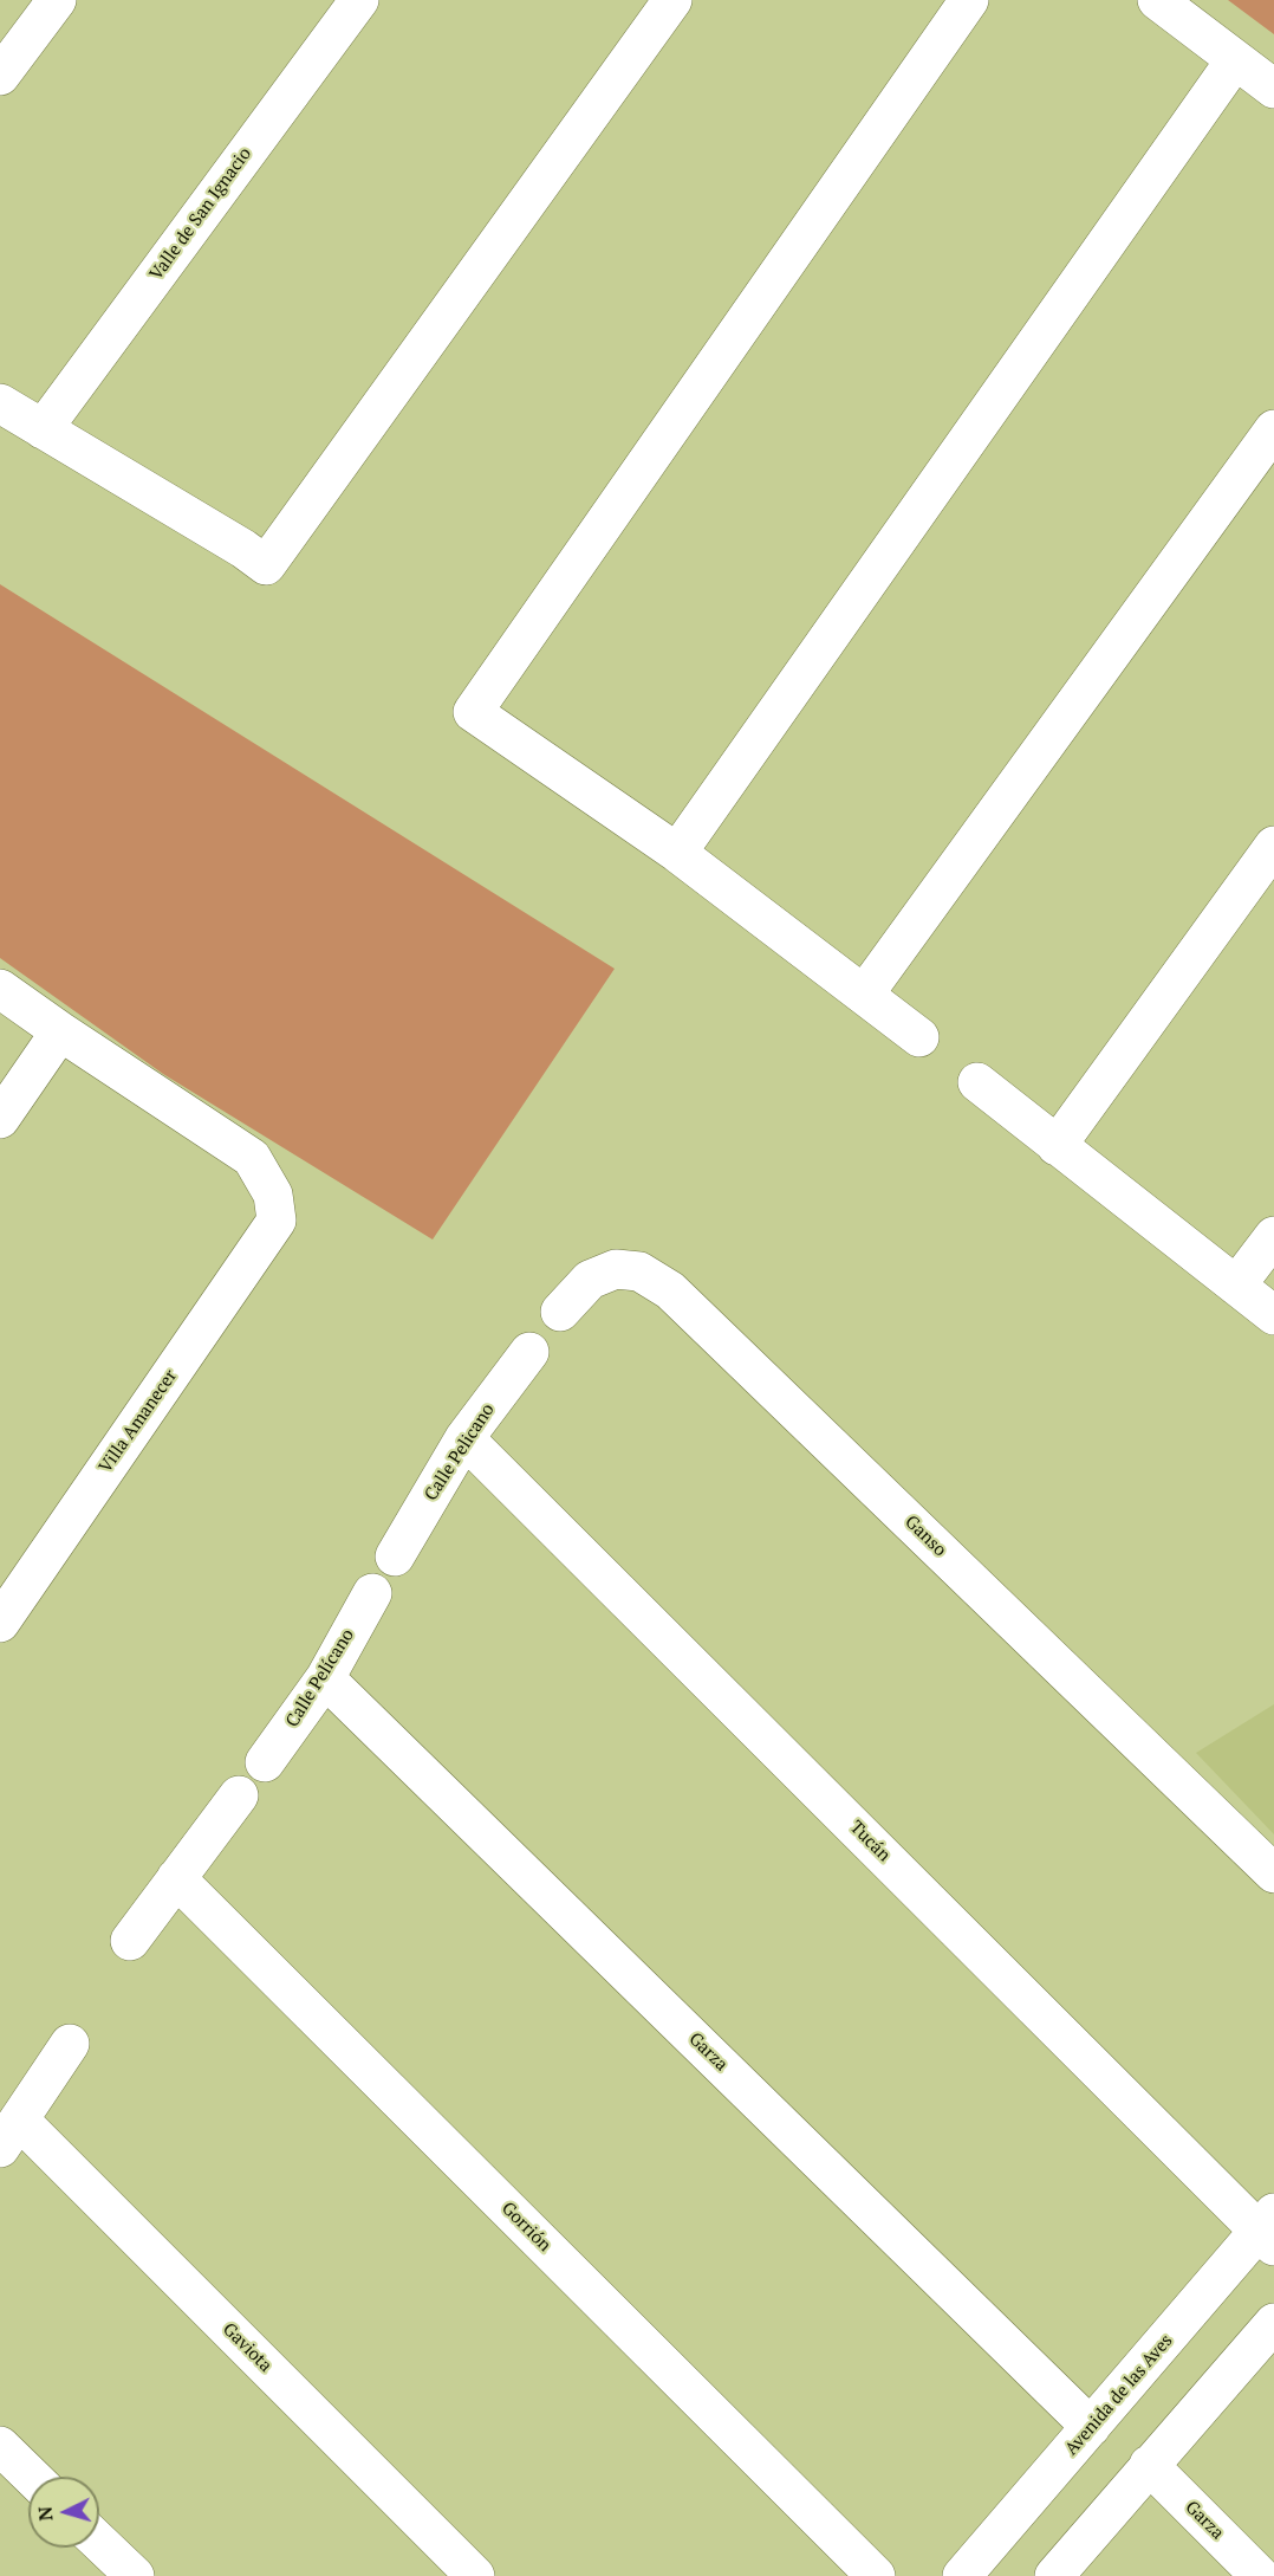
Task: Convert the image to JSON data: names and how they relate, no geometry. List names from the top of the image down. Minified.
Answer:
{"streets":{"street":["Valle de San Ignacio","Villa Amanecer","Calle Pelicano","Ganso","Calle Pelícano","Tucán","Garza","Gorrión","Gaviota","Avenida de las Aves"]},"crossings":[["Calle Pelicano","Tucán"],["Calle Pelícano","Garza"],["Tucán","Avenida de las Aves"],["Garza","Avenida de las Aves"]],"north":"left"}
